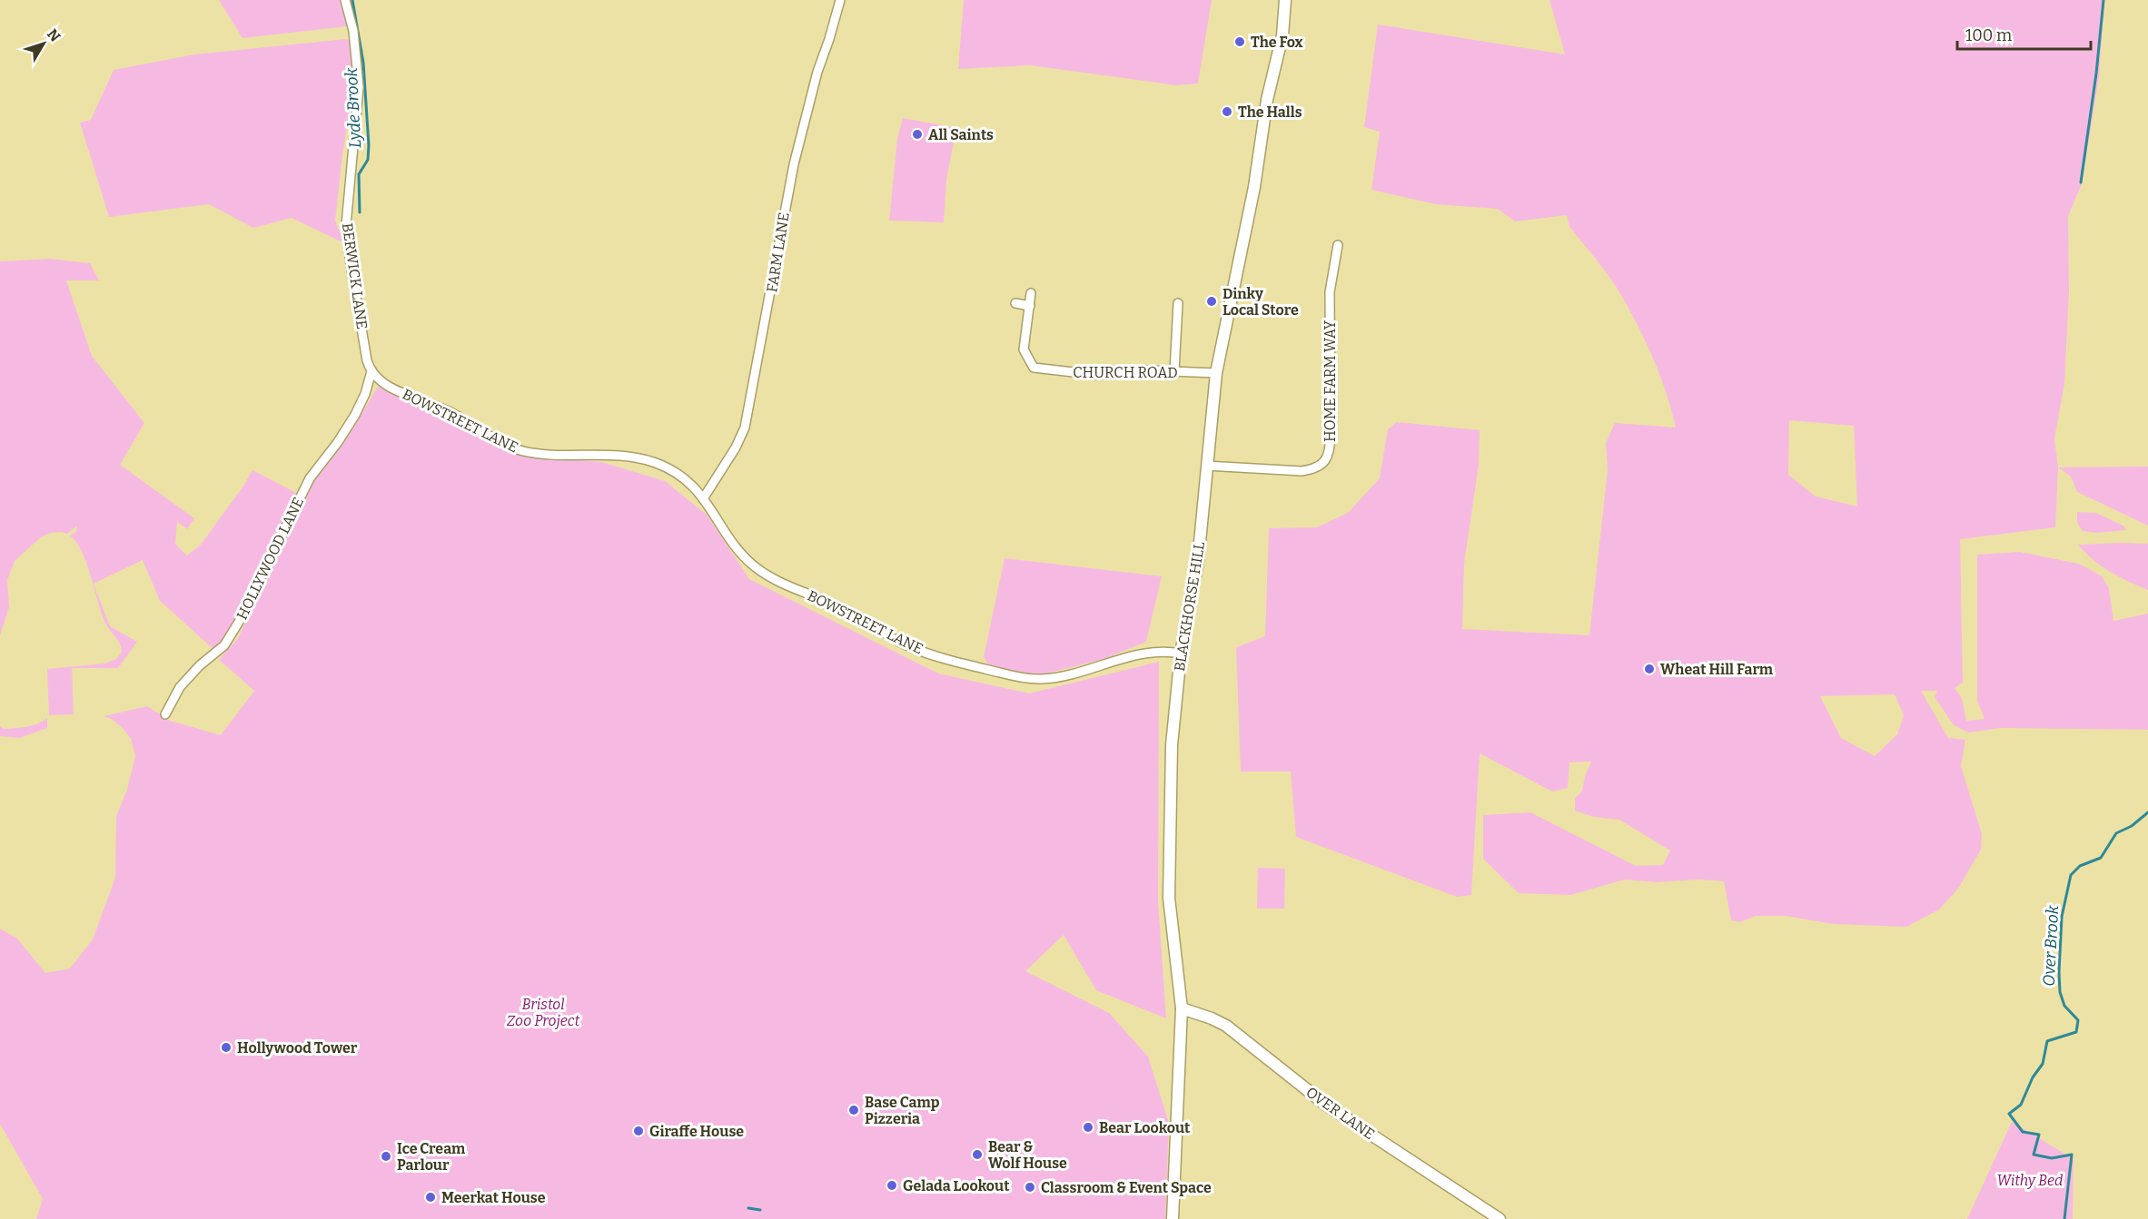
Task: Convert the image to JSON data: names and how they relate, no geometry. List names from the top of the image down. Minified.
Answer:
{"streets":{"main road":["BLACKHORSE HILL","OVER LANE"],"street":["FARM LANE","BERWICK LANE","CHURCH ROAD","HOME FARM WAY","BOWSTREET LANE","HOLLYWOOD LANE"]},"crossings":[["FARM LANE","BOWSTREET LANE"],["BERWICK LANE","BOWSTREET LANE"],["BERWICK LANE","HOLLYWOOD LANE"],["CHURCH ROAD","BLACKHORSE HILL"],["HOME FARM WAY","BLACKHORSE HILL"],["BOWSTREET LANE","BLACKHORSE HILL"],["BLACKHORSE HILL","OVER LANE"]],"water":["Lyde Brook","Over Brook"],"parks":["Bristol Zoo Project","Withy Bed"],"places":["The Fox","The Halls","All Saints","Dinky Local Store","Wheat Hill Farm","Hollywood Tower","Base Camp Pizzeria","Bear Lookout","Giraffe House","Bear & Wolf House","Ice Cream Parlour","Gelada Lookout","Classroom & Event Space","Meerkat House"],"scale_bar":"100 m","north":"top right"}
